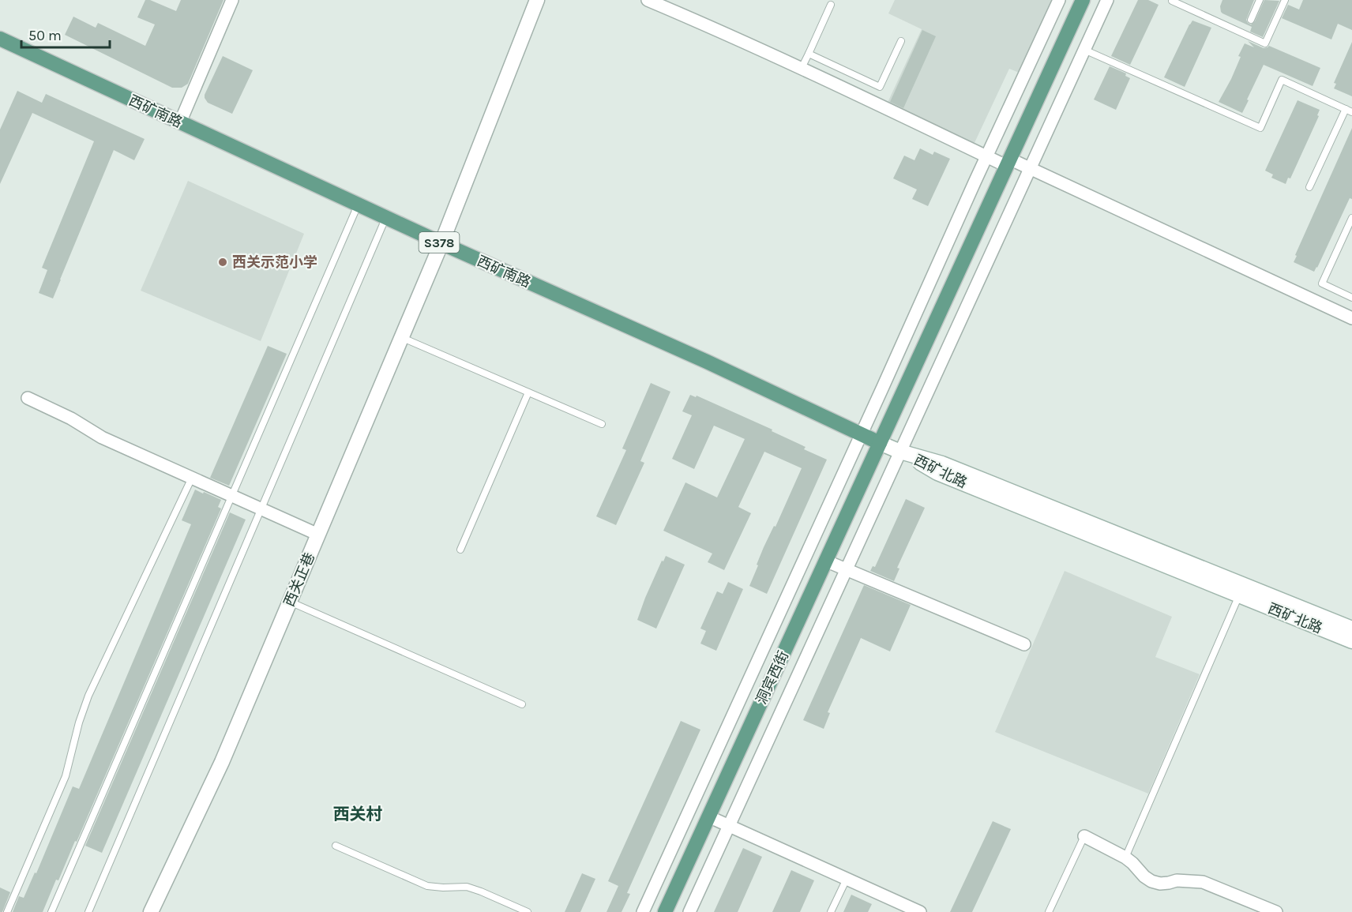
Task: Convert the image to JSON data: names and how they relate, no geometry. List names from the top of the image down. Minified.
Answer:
{"streets":{"main road":["西矿南路","S378","西矿北路","西关正巷","洞宾西街"]},"crossings":[["西矿南路","西关正巷"],["西矿南路","洞宾西街"]],"districts":["西关村"],"places":["西关示范小学"],"scale_bar":"50 m"}
